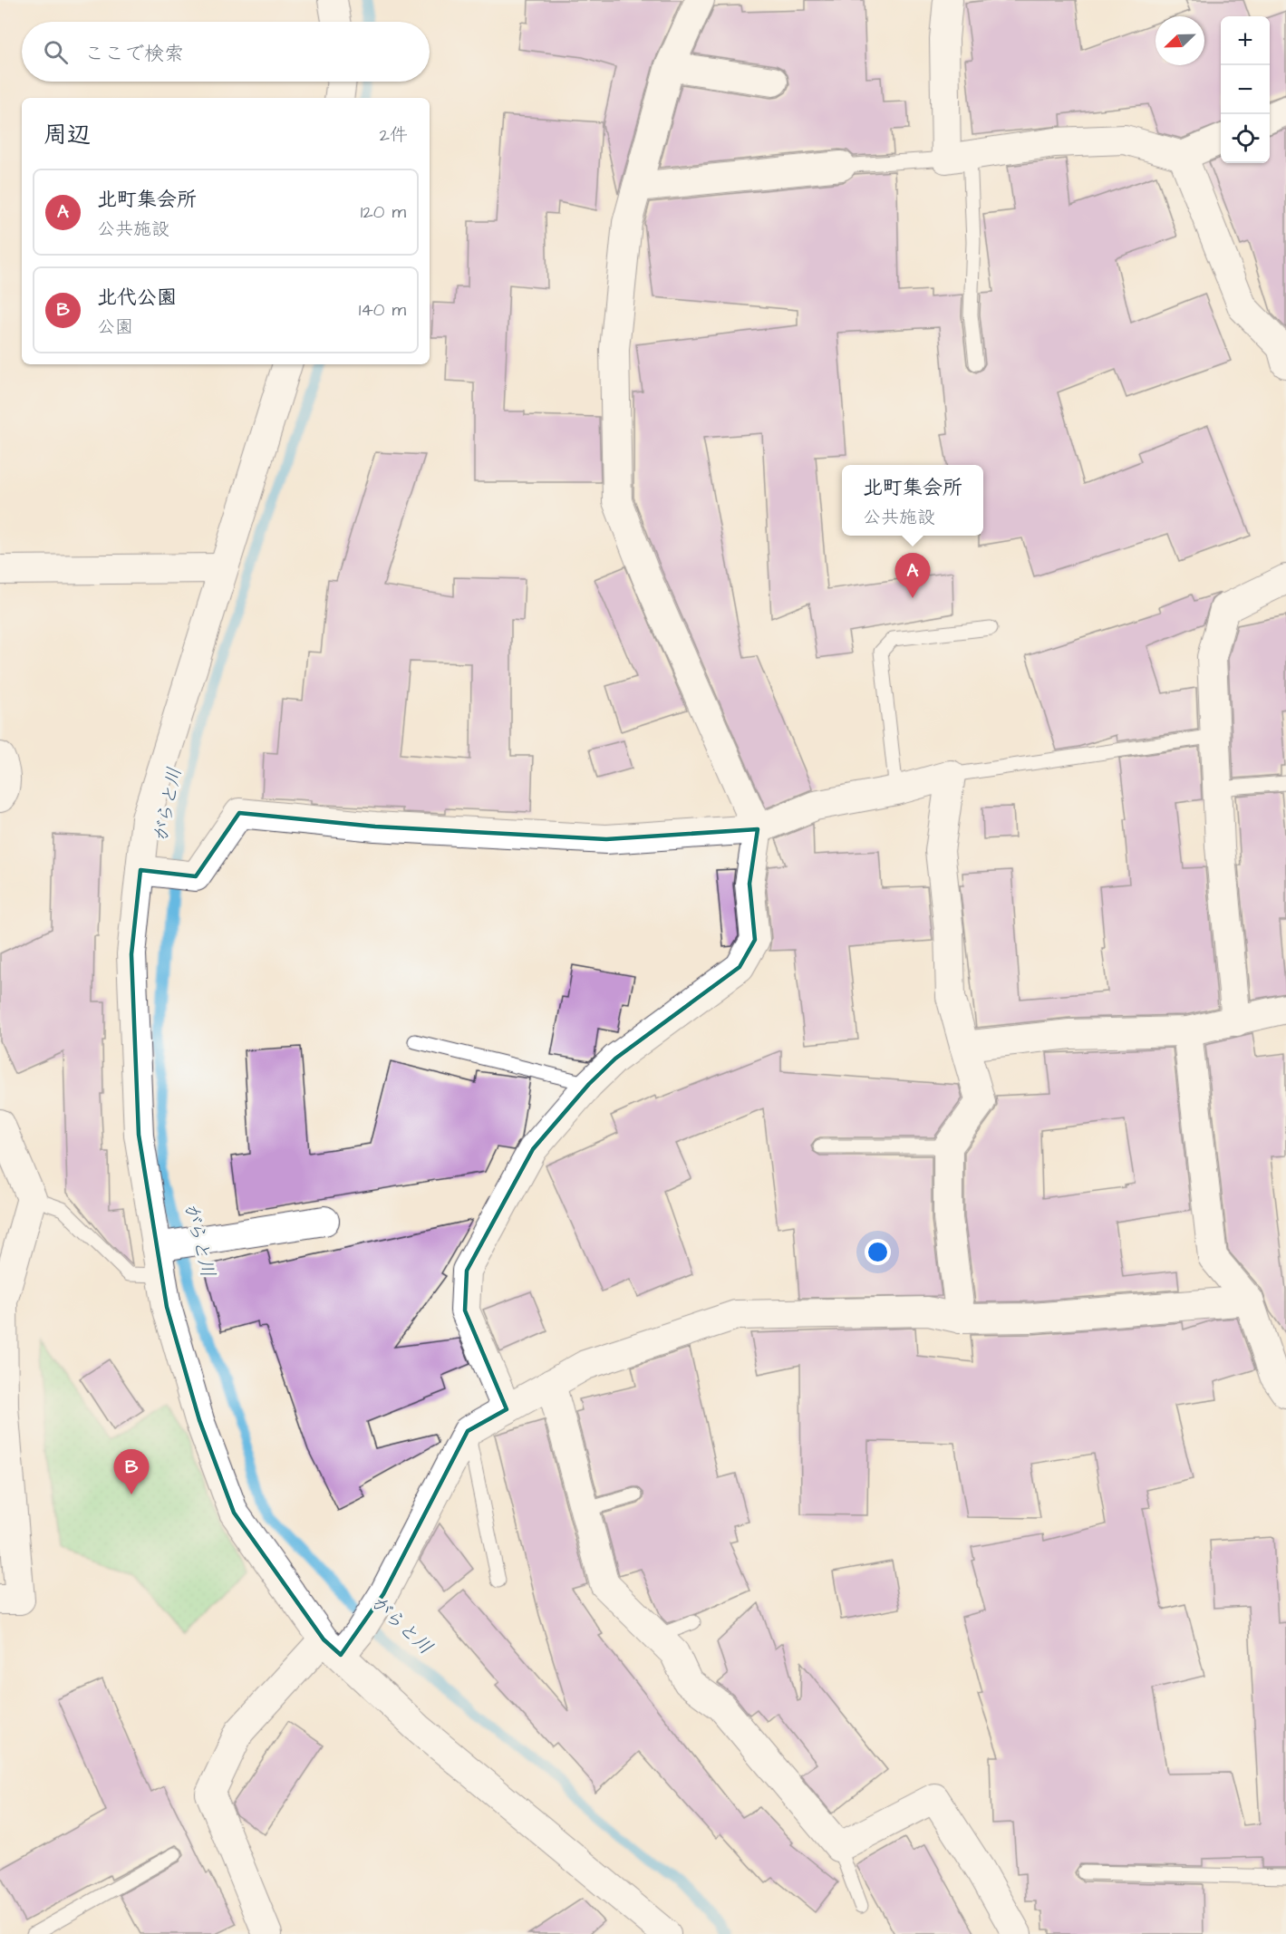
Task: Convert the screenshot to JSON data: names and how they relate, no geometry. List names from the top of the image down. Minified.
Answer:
{"water":["がらと川"],"north":"bottom left","page":{"map_buttons":["+","−"],"search":"ここで検索","heading":["周辺","2件"],"list":[{"mark":"A","name":"北町集会所","note":"公共施設","value":"120 m"},{"mark":"B","name":"北代公園","note":"公園","value":"140 m"}],"popup":["北町集会所","公共施設"],"pins":["A","B"]}}
